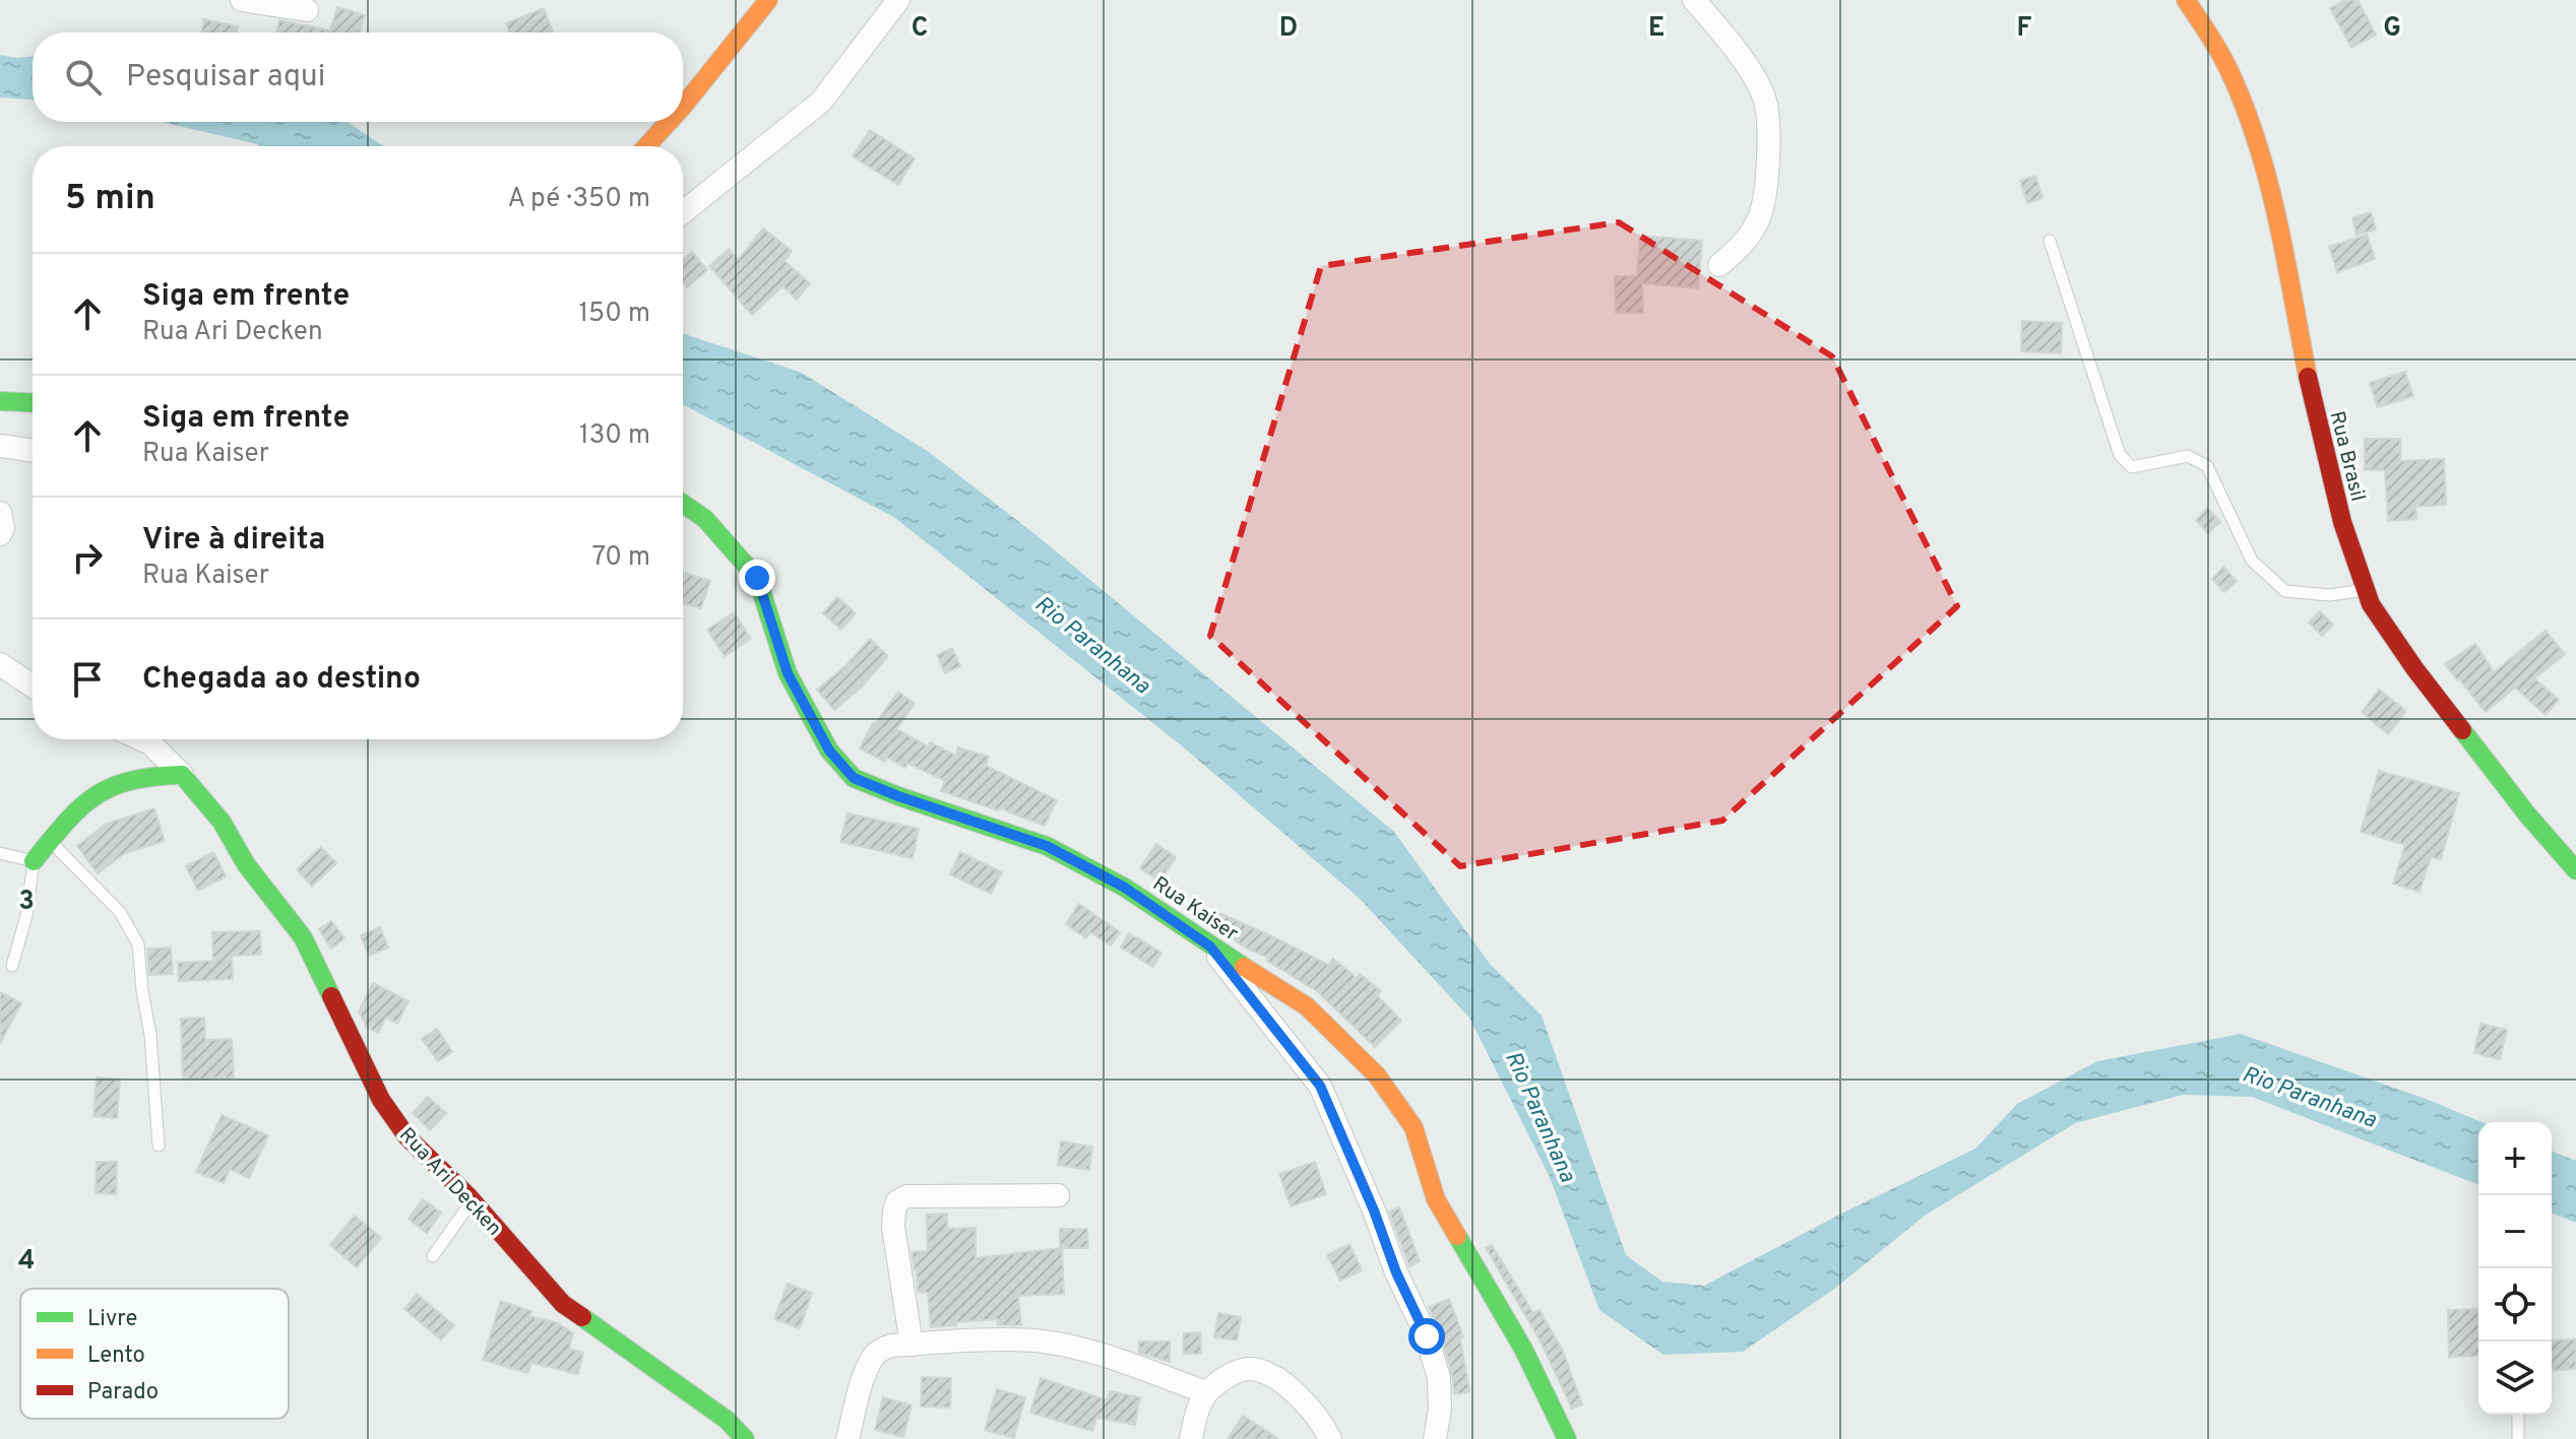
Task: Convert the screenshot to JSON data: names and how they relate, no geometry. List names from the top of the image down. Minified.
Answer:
{"streets":{"street":["Rua Brasil","Rua Kaiser","Rua Ari Decken"]},"water":["Rio Paranhana"],"legend":["Livre","Lento","Parado"],"page":{"search":"Pesquisar aqui","heading":["5 min","A pé · 350 m"],"list":[["Siga em frente","Rua Ari Decken","150 m"],["Siga em frente","Rua Kaiser","130 m"],["Vire à direita","Rua Kaiser","70 m"],"Chegada ao destino"],"map_buttons":["+","−"]},"grid":{"columns":["C","D","E","F","G"],"rows":["3","4"]}}
